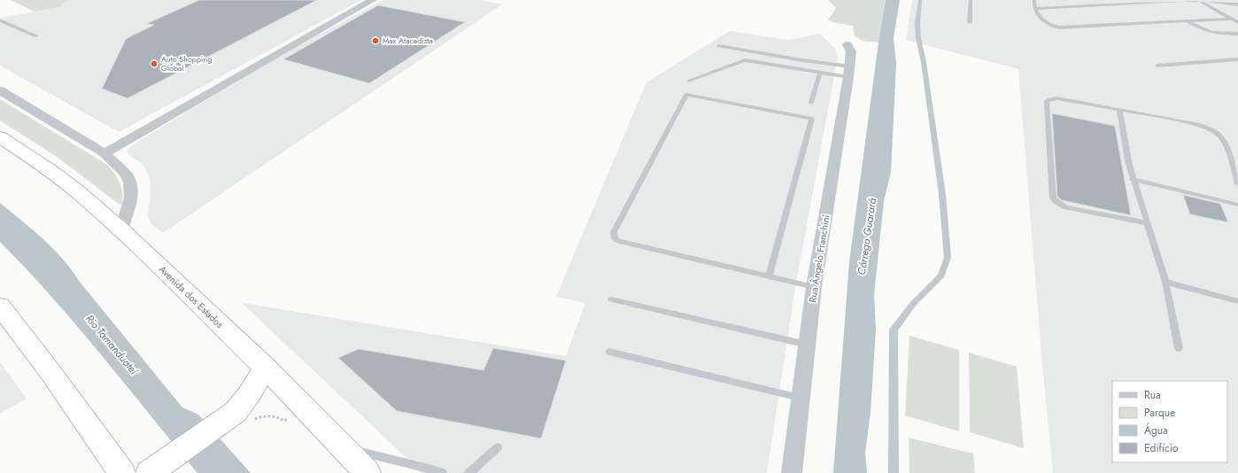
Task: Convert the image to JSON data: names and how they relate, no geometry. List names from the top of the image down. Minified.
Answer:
{"streets":{"highway":["Avenida dos Estados"],"street":["Rua Ângelo Franchini"]},"water":["Córrego Guarará","Rio Tamanduateí"],"places":["Max Atacadista","Auto Shopping Global"],"legend":["Rua","Parque","Água","Edifício"]}
